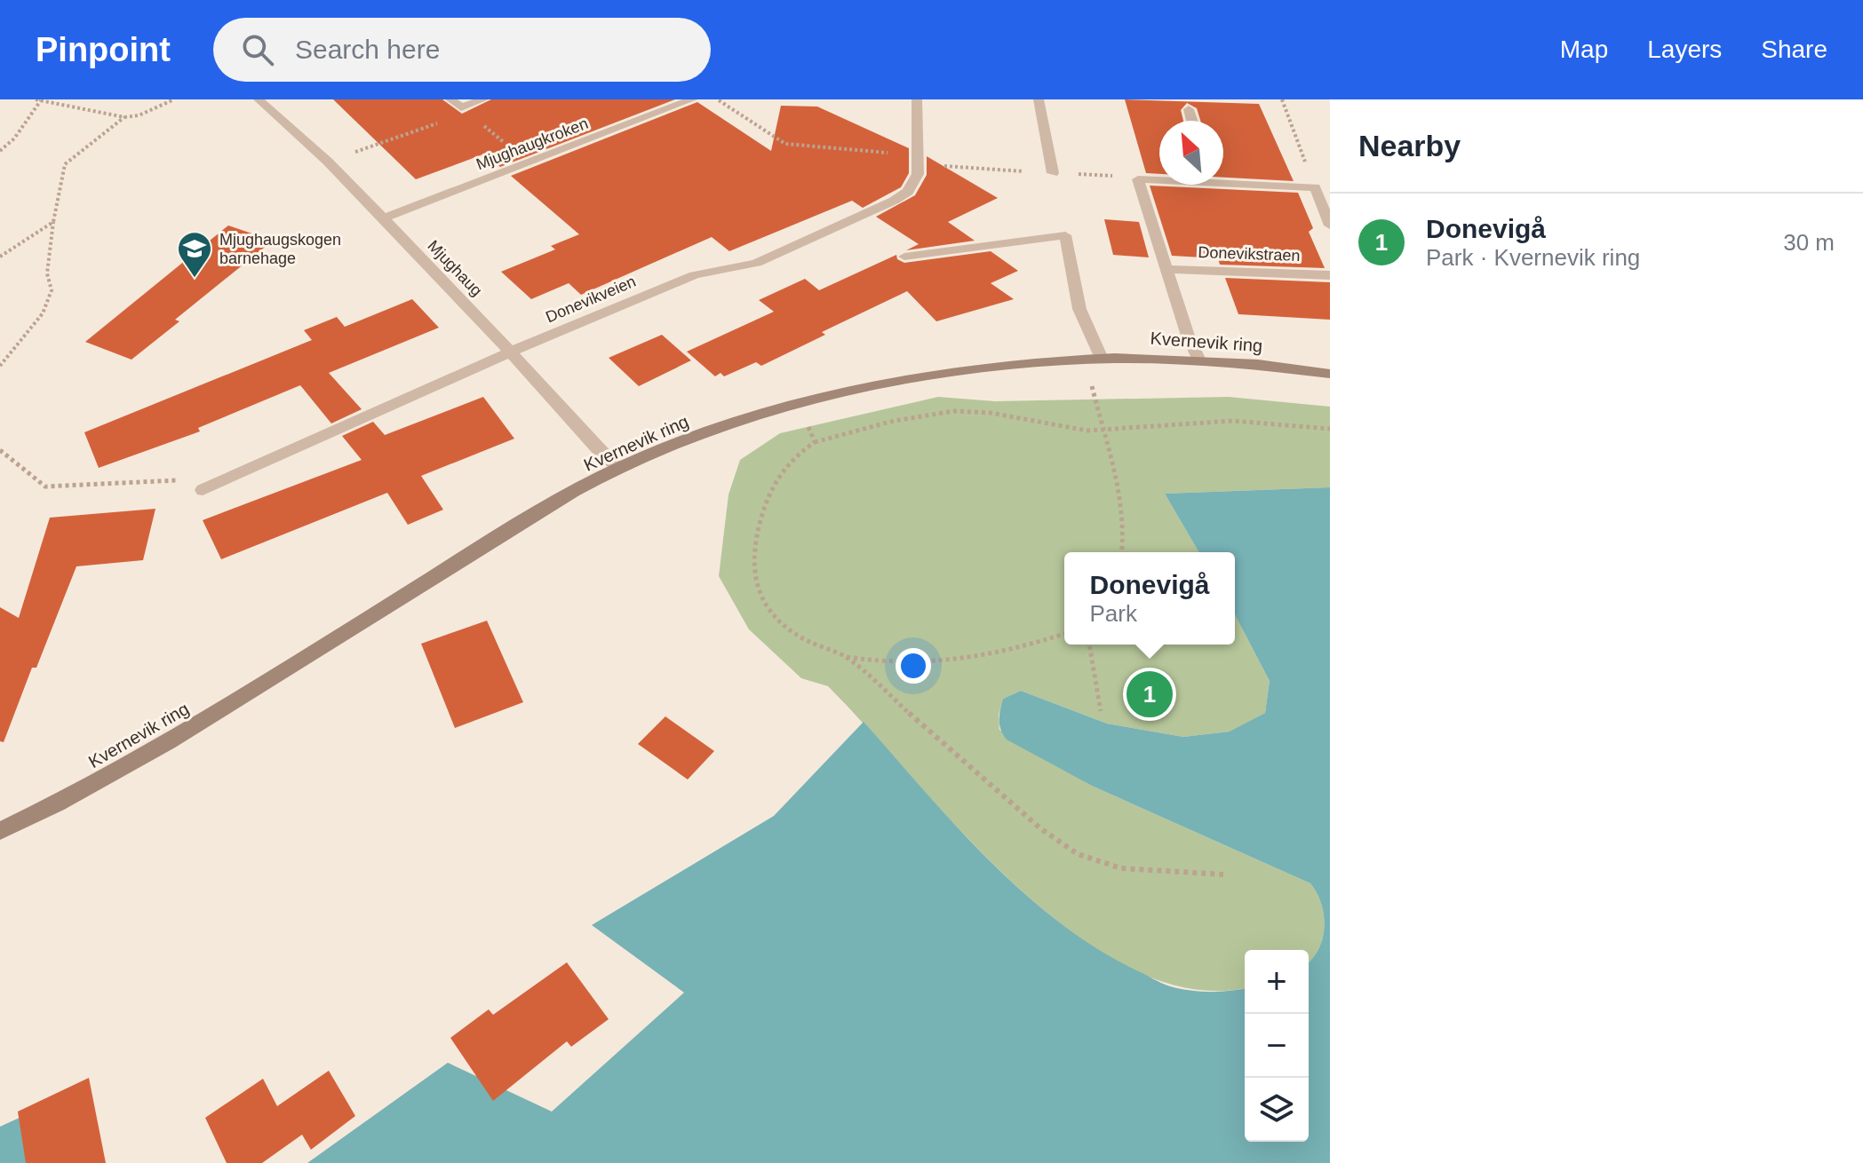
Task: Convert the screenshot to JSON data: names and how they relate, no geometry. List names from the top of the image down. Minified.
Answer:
{"streets":{"main road":["Kvernevik ring"],"street":["Mjughaugkroken","Donevikstraen","Mjughaug","Donevikveien"]},"crossings":[["Mjughaugkroken","Mjughaug"],["Mjughaug","Donevikveien"],["Mjughaug","Kvernevik ring"]],"places":{"school or university":["Mjughaugskogen barnehage"]},"north":"top left","page":{"header":"Pinpoint","search":"Search here","nav":["Map","Layers","Share"],"heading":"Nearby","list":[{"mark":"1","name":"Donevigå","note":"Park · Kvernevik ring","value":"30 m"}],"popup":["Donevigå","Park"],"pins":"1","map_buttons":["+","−"]}}
